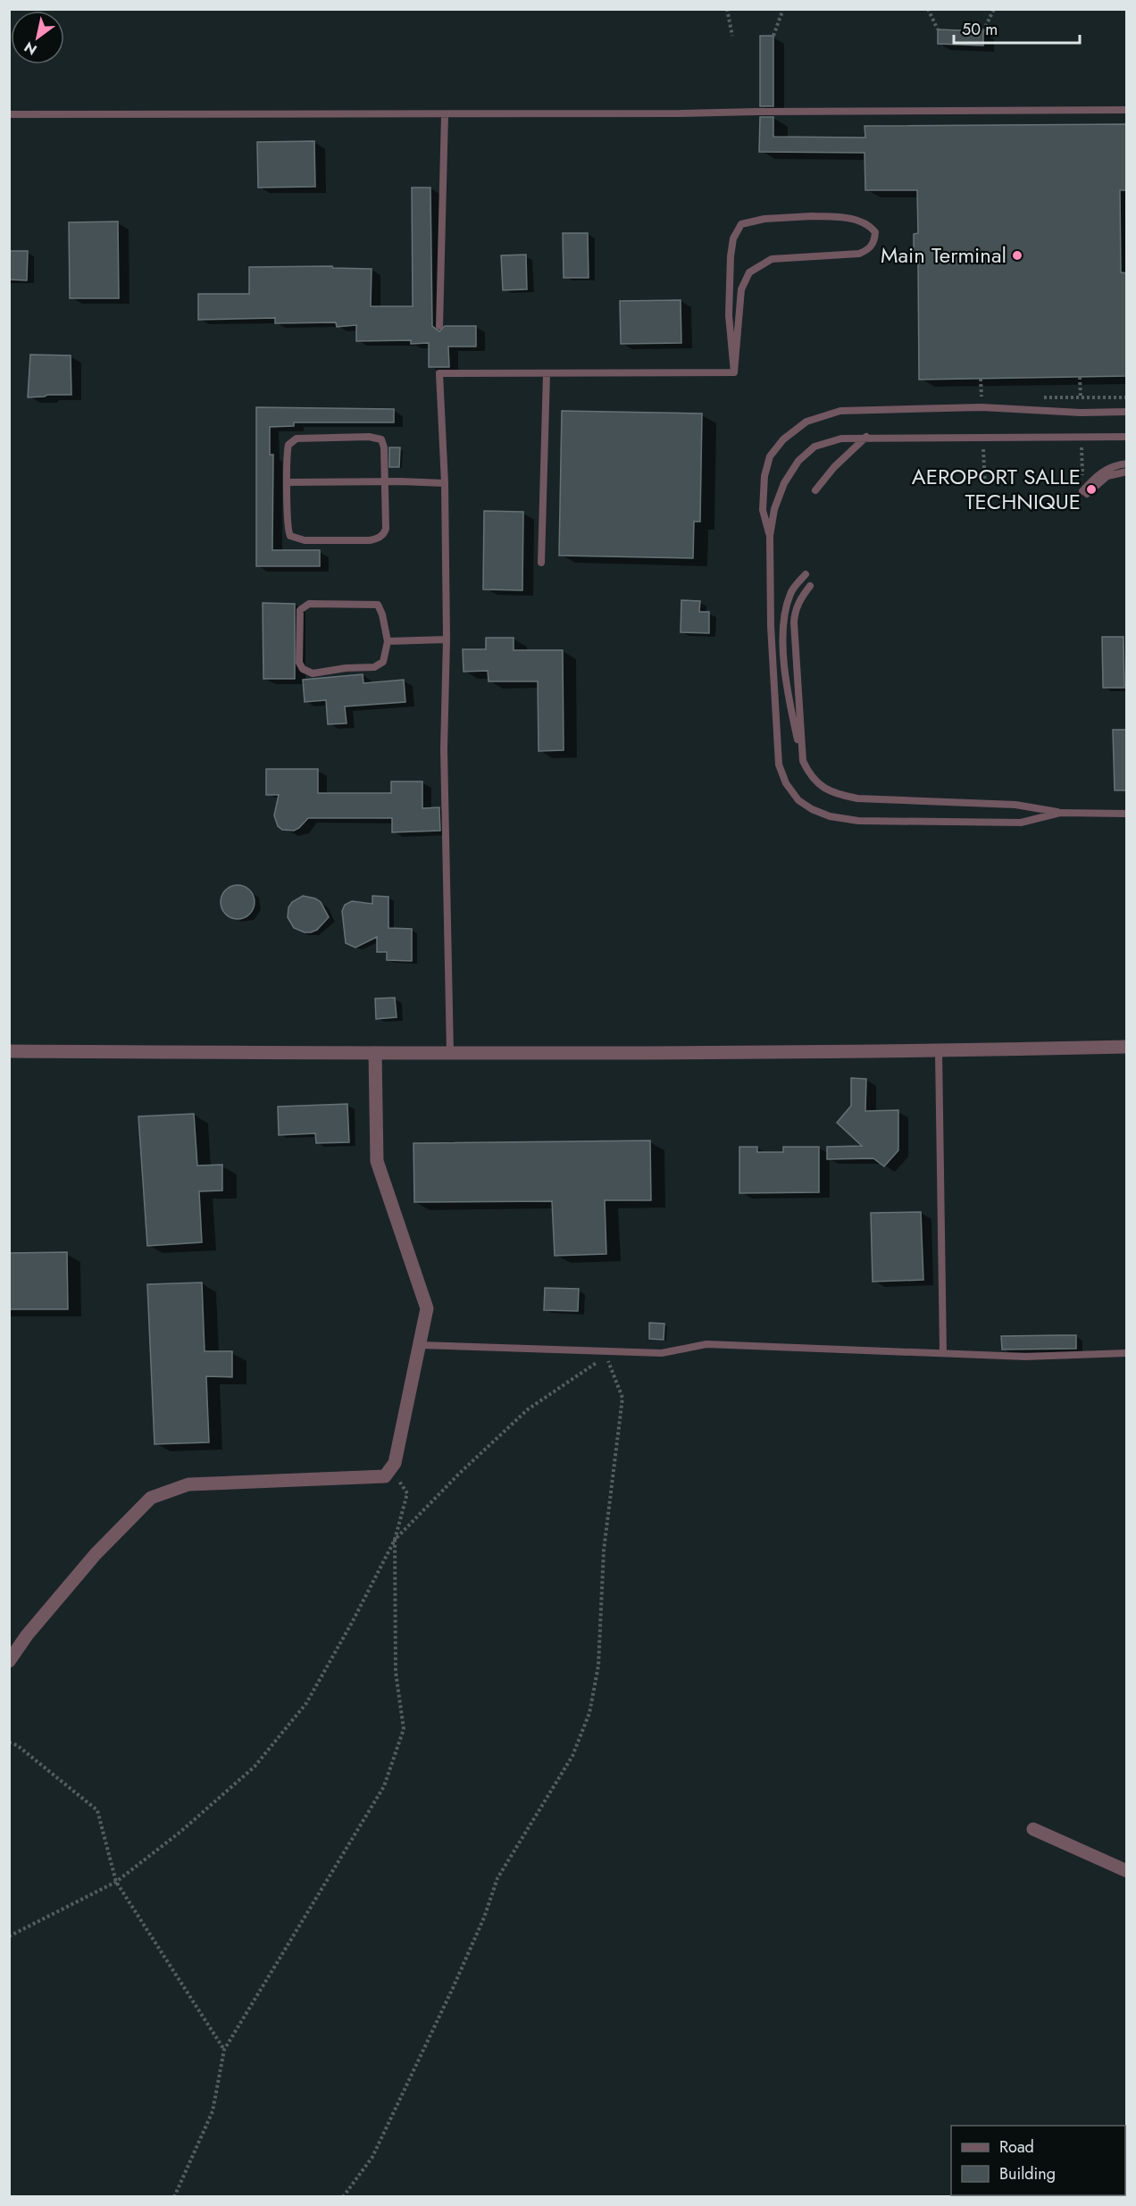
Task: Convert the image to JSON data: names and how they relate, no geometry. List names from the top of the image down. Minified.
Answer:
{"places":["Main Terminal","AEROPORT SALLE TECHNIQUE"],"legend":["Road","Building"],"scale_bar":"50 m","north":"bottom left"}
